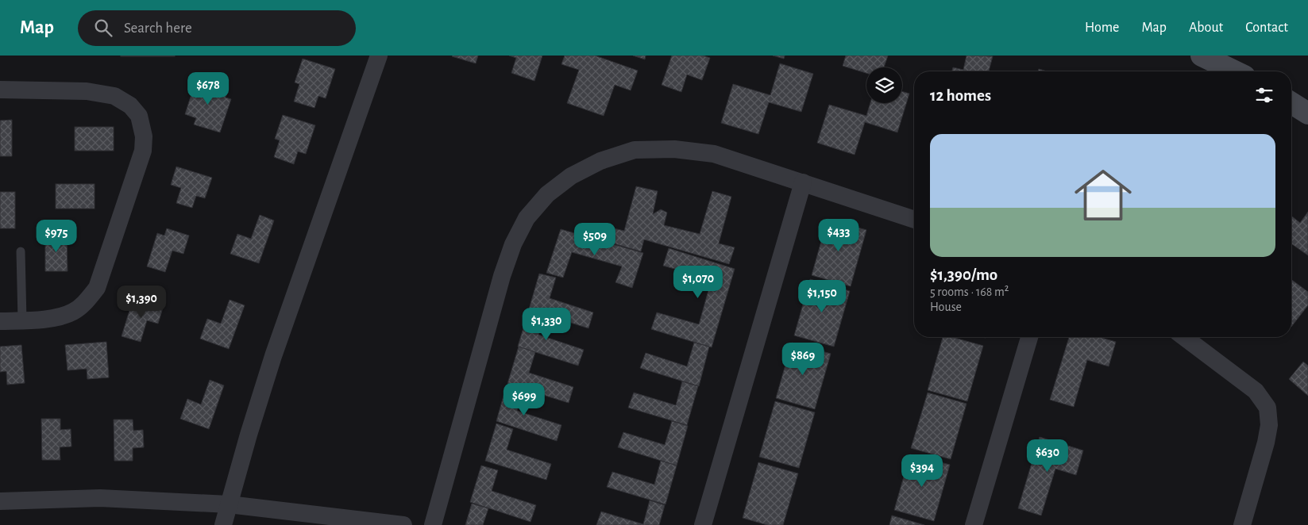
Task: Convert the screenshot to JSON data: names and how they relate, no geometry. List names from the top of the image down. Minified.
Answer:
{"page":{"header":"Map","search":"Search here","nav":["Home","Map","About","Contact"],"heading":"12 homes","price":["$678","$433","$975","$509","$1,070","$1,150","$1,390","$1,330","$869","$699","$630","$394"],"list":[{"name":"$1,390/mo","note":"5 rooms · 168 m² · House"}]}}
